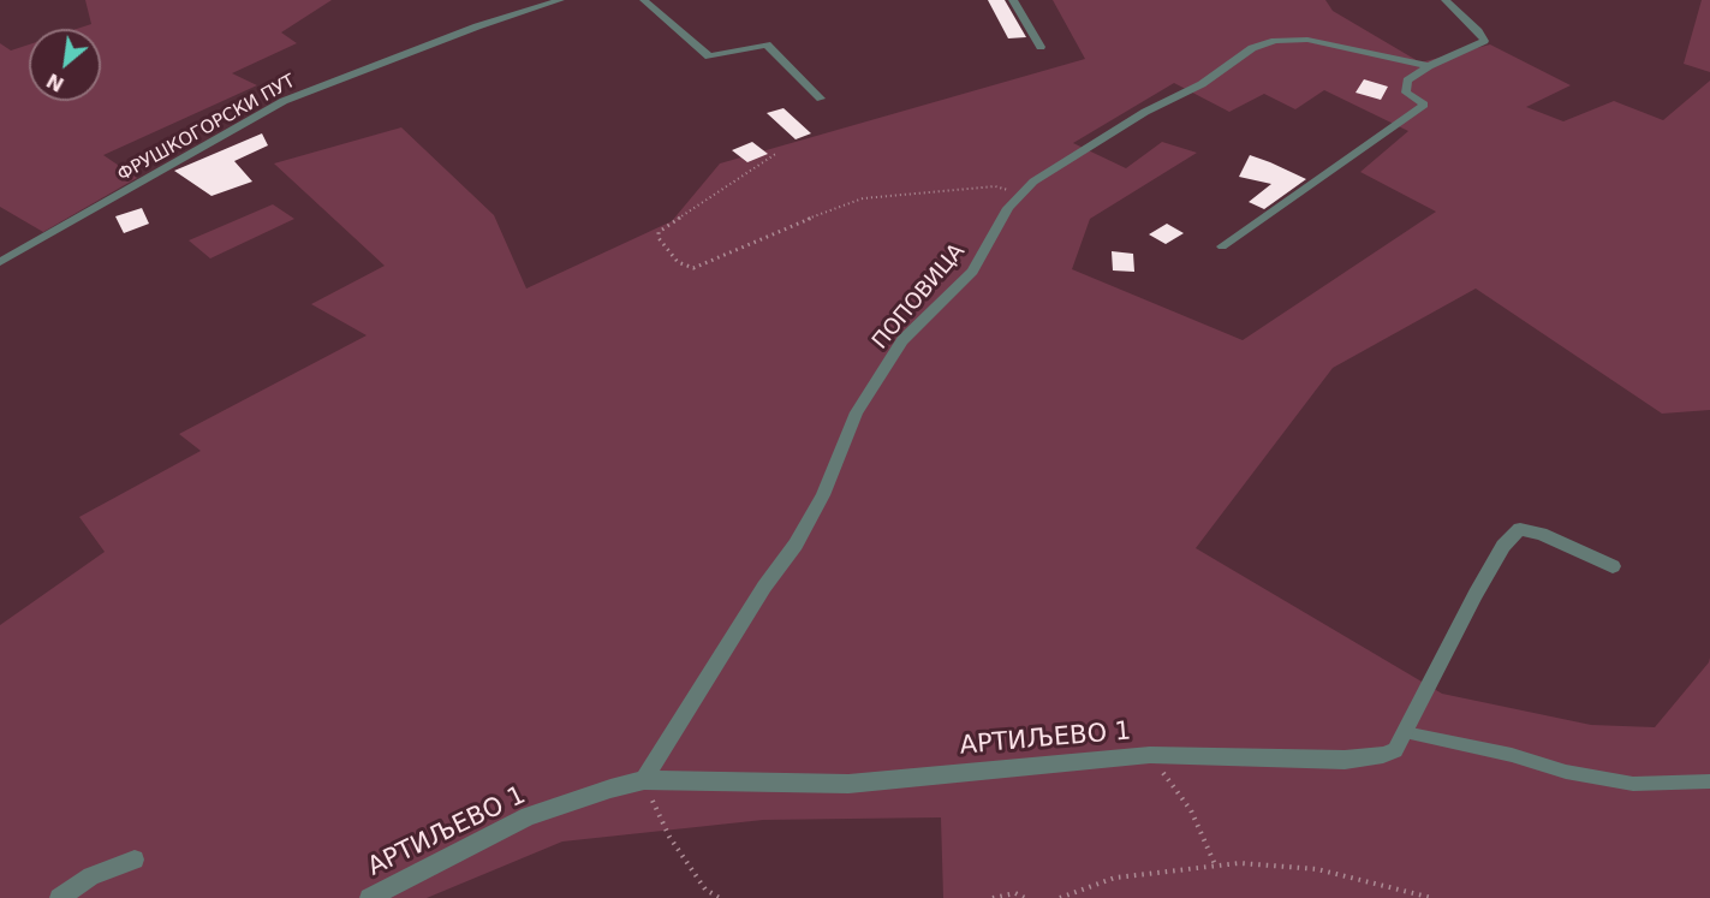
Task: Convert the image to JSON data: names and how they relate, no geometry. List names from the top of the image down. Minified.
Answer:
{"streets":{"street":["ФРУШКОГОРСКИ ПУТ","ПОПОВИЦА","АРТИЉЕВО 1"]},"crossings":[["ПОПОВИЦА","АРТИЉЕВО 1"]],"north":"bottom left"}
